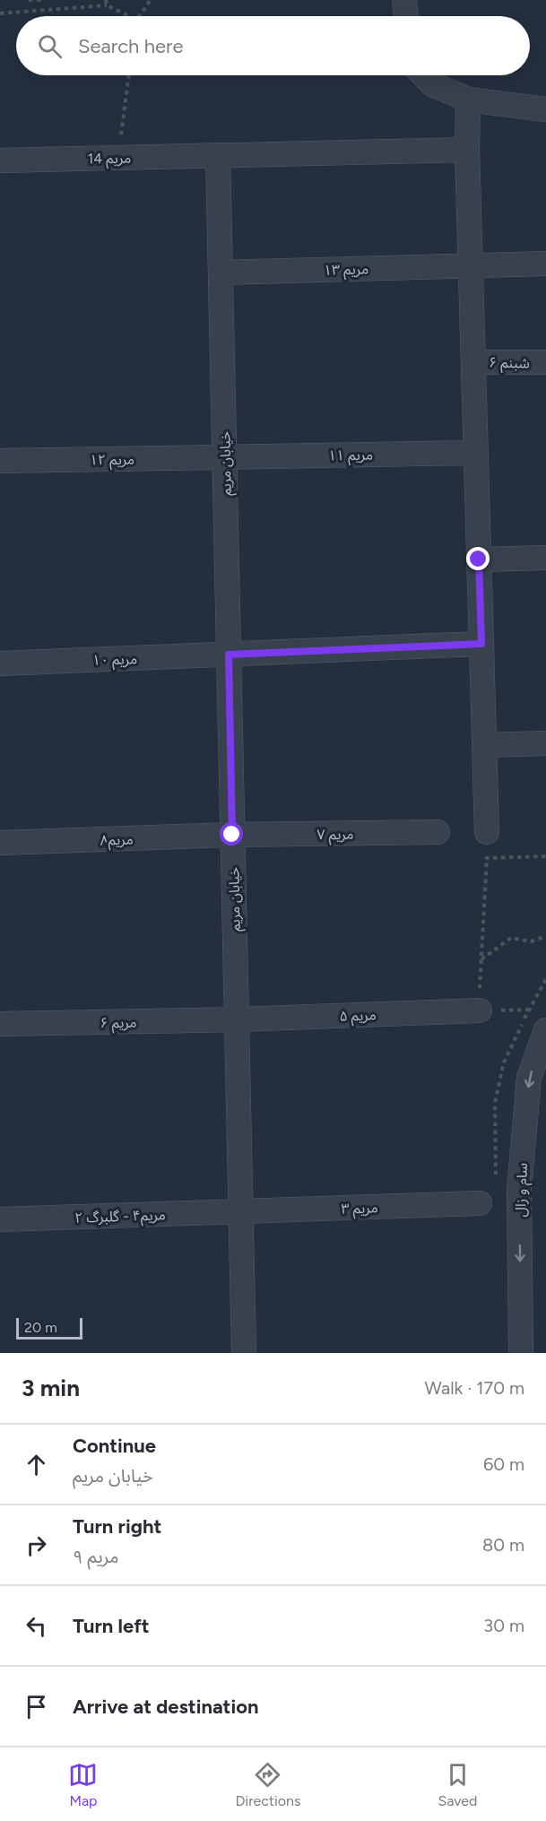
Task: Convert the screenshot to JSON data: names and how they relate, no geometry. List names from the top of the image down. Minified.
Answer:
{"streets":{"street":["مریم 14","مریم ۱۳","شبنم ۶","مریم ۱۱","مریم ۱۲","خیابان مریم","مریم ۱۰","مریم ۷","مریم۸","مریم ۵","مریم ۶","سام و زال","مریم ۳","مریم۴ - گلبرگ ۲"]},"crossings":[["مریم 14","خیابان مریم"],["مریم ۱۳","خیابان مریم"],["مریم ۱۱","مریم ۱۲"],["مریم ۱۱","خیابان مریم"],["مریم ۱۲","خیابان مریم"],["خیابان مریم","مریم ۱۰"],["خیابان مریم","مریم ۷"],["خیابان مریم","مریم۸"],["خیابان مریم","مریم ۵"],["خیابان مریم","مریم ۶"],["خیابان مریم","مریم ۳"],["خیابان مریم","مریم۴ - گلبرگ ۲"],["مریم ۷","مریم۸"],["مریم ۵","مریم ۶"],["مریم ۳","مریم۴ - گلبرگ ۲"]],"one_way":["سام و زال"],"scale_bar":"20 m","page":{"search":"Search here","scale":"20 m","heading":["3 min","Walk · 170 m"],"list":[["Continue","خیابان مریم","60 m"],["Turn right","مریم ۹","80 m"],["Turn left","30 m"],"Arrive at destination"],"nav":["Map","Directions","Saved"]}}
